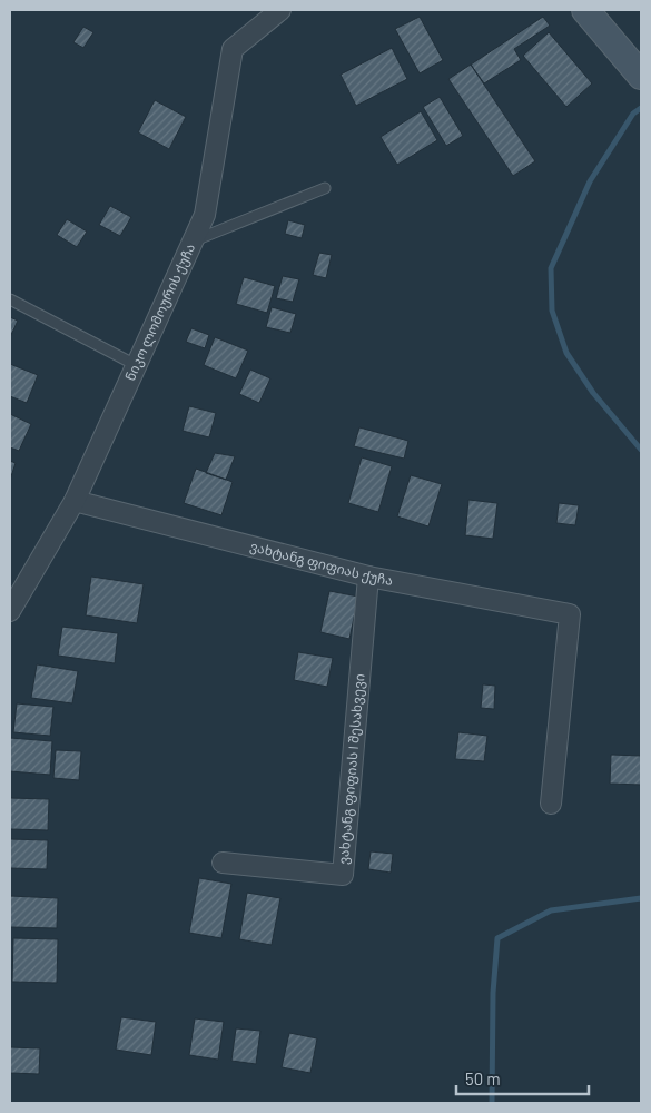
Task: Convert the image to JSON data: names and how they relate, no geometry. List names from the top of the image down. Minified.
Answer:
{"streets":{"street":["ნიკო ლომოურის ქუჩა","ვახტანგ ფიფიას ქუჩა","ვახტანგ ფიფიას I შესახვევი"]},"crossings":[["ნიკო ლომოურის ქუჩა","ვახტანგ ფიფიას ქუჩა"],["ვახტანგ ფიფიას ქუჩა","ვახტანგ ფიფიას I შესახვევი"]],"scale_bar":"50 m"}
